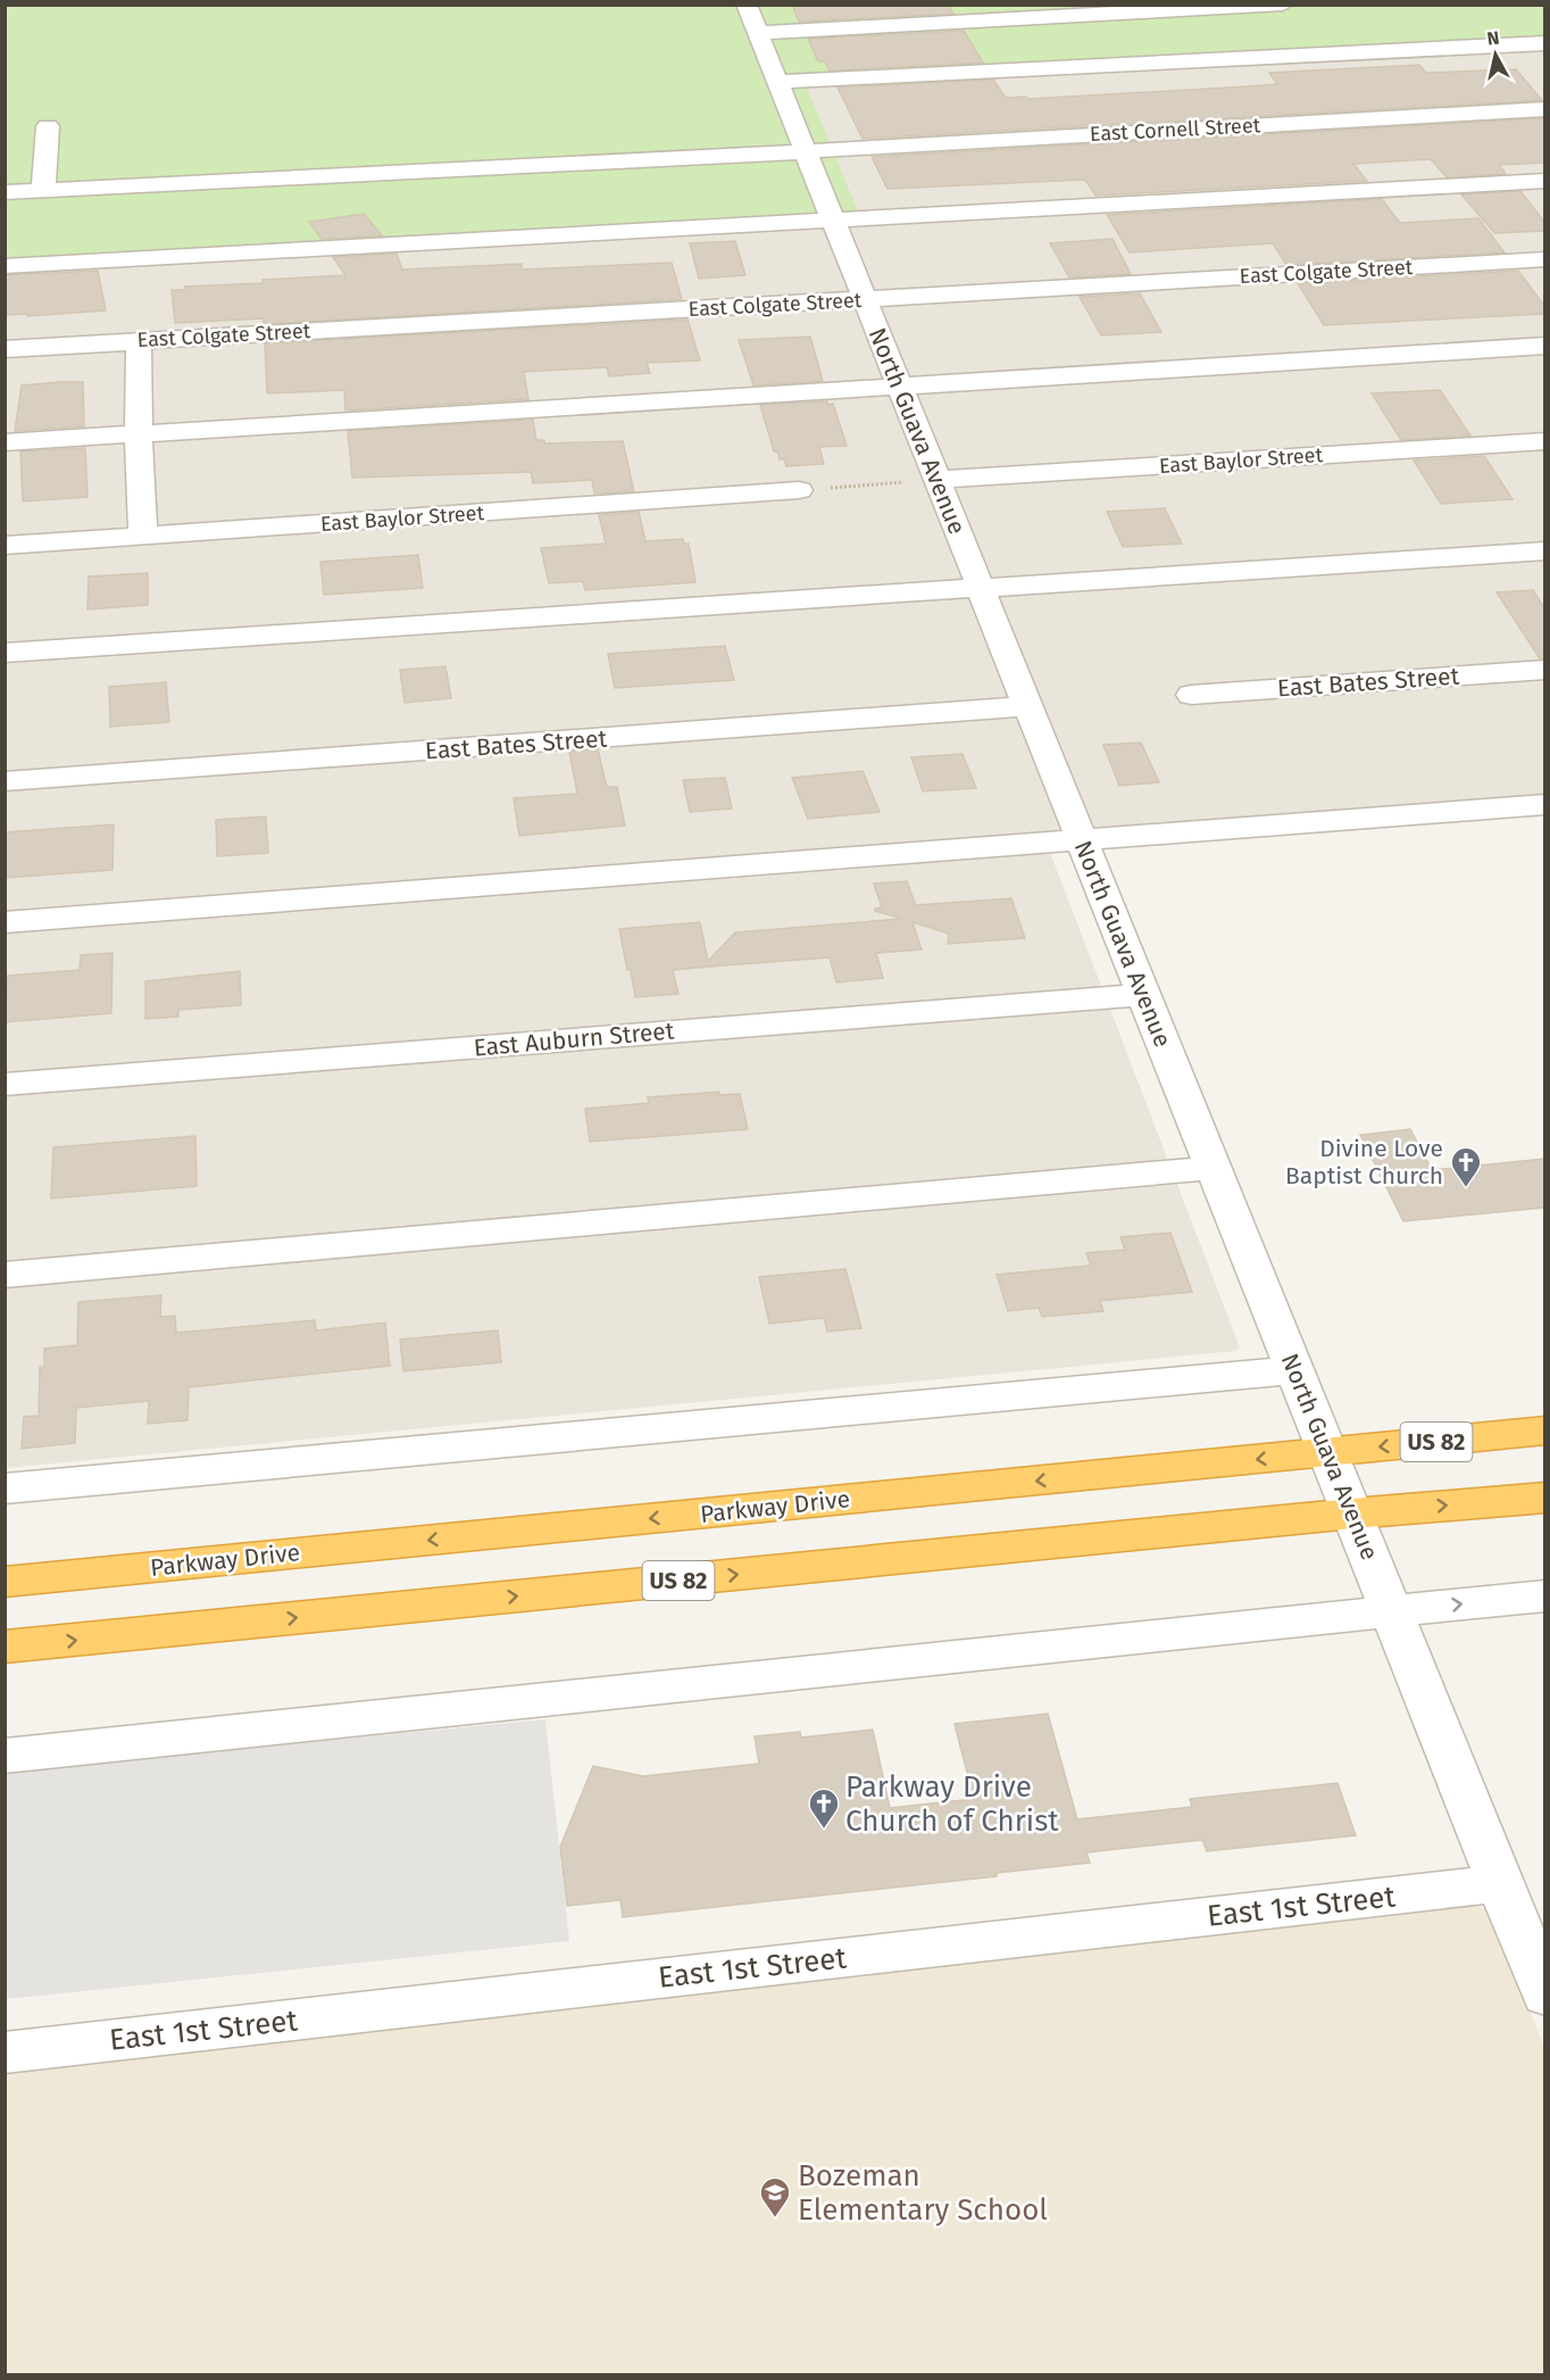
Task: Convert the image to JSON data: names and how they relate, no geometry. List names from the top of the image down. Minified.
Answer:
{"streets":{"highway":["US 82","Parkway Drive"],"street":["East Cornell Street","East Colgate Street","North Guava Avenue","East Baylor Street","East Bates Street","East Auburn Street","East 1st Street"]},"crossings":[["East Cornell Street","North Guava Avenue"],["East Colgate Street","North Guava Avenue"],["North Guava Avenue","East Baylor Street"],["North Guava Avenue","East Bates Street"],["North Guava Avenue","East Auburn Street"],["North Guava Avenue","US 82"],["North Guava Avenue","Parkway Drive"],["North Guava Avenue","East 1st Street"]],"places":{"church":["Divine Love Baptist Church","Parkway Drive Church of Christ"],"school or university":["Bozeman Elementary School"]},"north":"top"}
